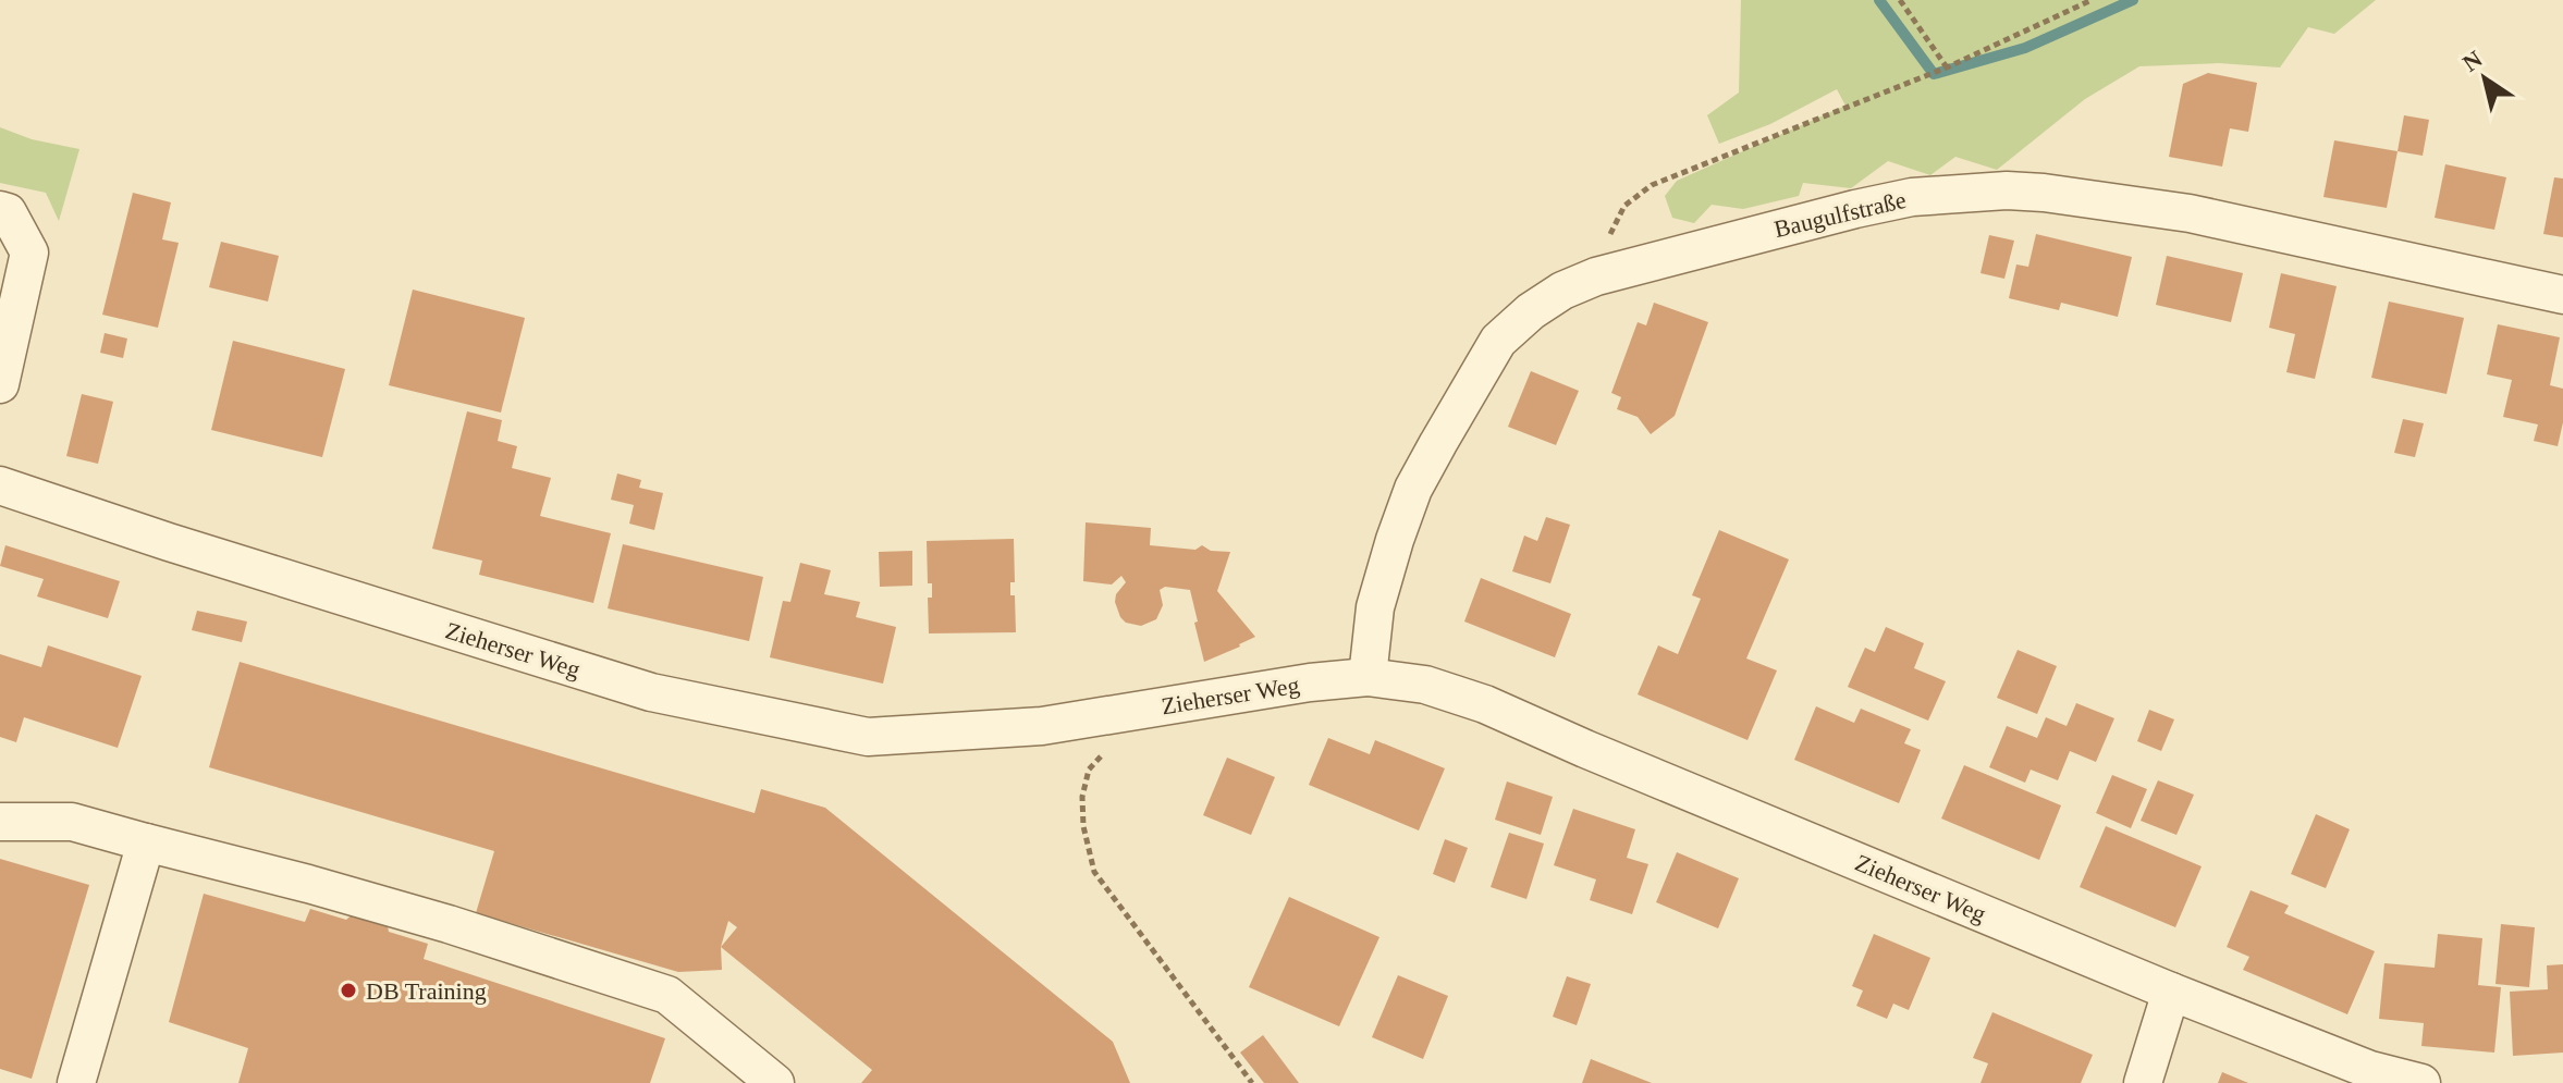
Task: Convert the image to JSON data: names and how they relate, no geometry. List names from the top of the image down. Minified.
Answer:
{"streets":{"street":["Baugulfstraße","Zieherser Weg"]},"crossings":[["Baugulfstraße","Zieherser Weg"]],"places":["DB Training"],"north":"top left"}
